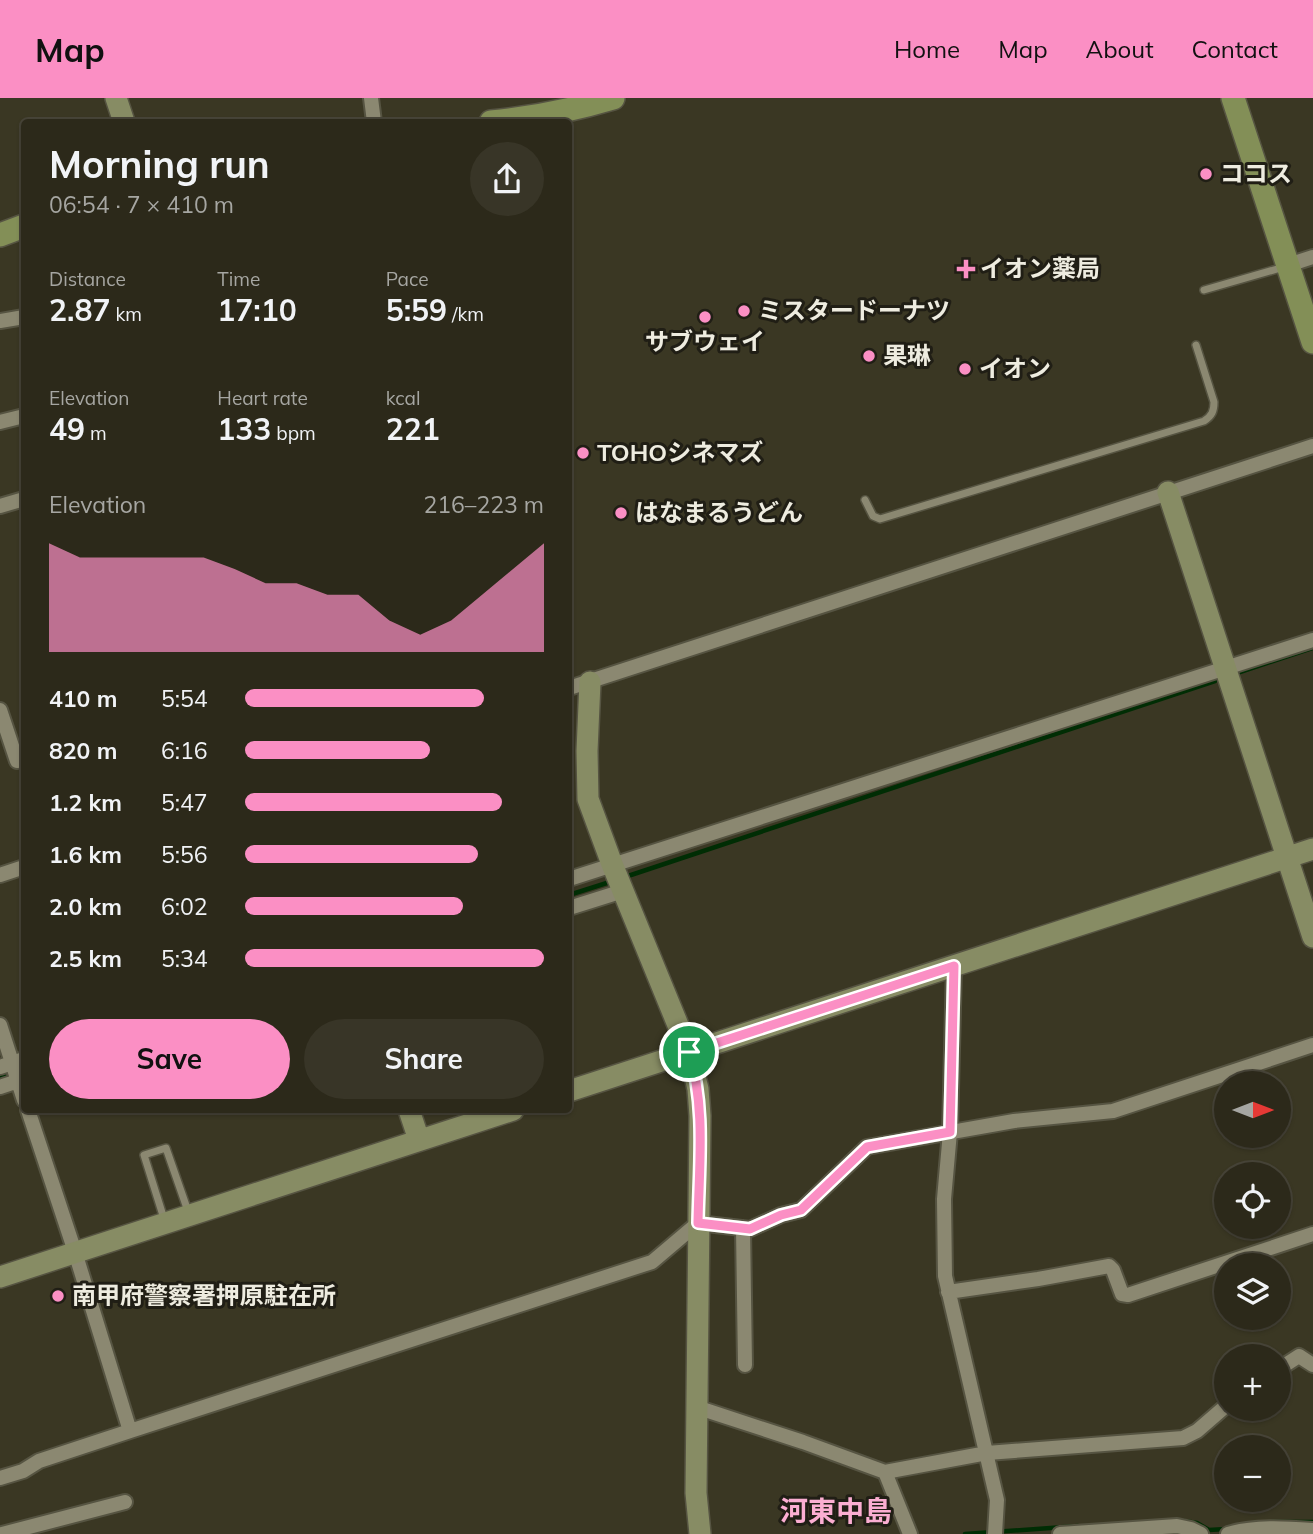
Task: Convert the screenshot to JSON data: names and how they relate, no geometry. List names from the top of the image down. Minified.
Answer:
{"districts":["河東中島"],"places":{"other":["ココス","ミスタードーナツ","サブウェイ","果琳","イオン","TOHOシネマズ","はなまるうどん","南甲府警察署押原駐在所"],"health":["イオン薬局"]},"north":"right","page":{"header":"Map","nav":["Home","Map","About","Contact"],"heading":["Morning run","06:54 · 7 × 410 m"],"stats":[["Distance","2.87 km"],["Time","17:10"],["Pace","5:59 /km"],["Elevation","49 m"],["Heart rate","133 bpm"],["kcal","221"]],"chart":["Elevation","216–223 m"],"list":[{"name":"410 m","note":"5:54"},{"name":"820 m","note":"6:16"},{"name":"1.2 km","note":"5:47"},{"name":"1.6 km","note":"5:56"},{"name":"2.0 km","note":"6:02"},{"name":"2.5 km","note":"5:34"}],"buttons":["Save","Share"],"map_buttons":["+","−"]}}
